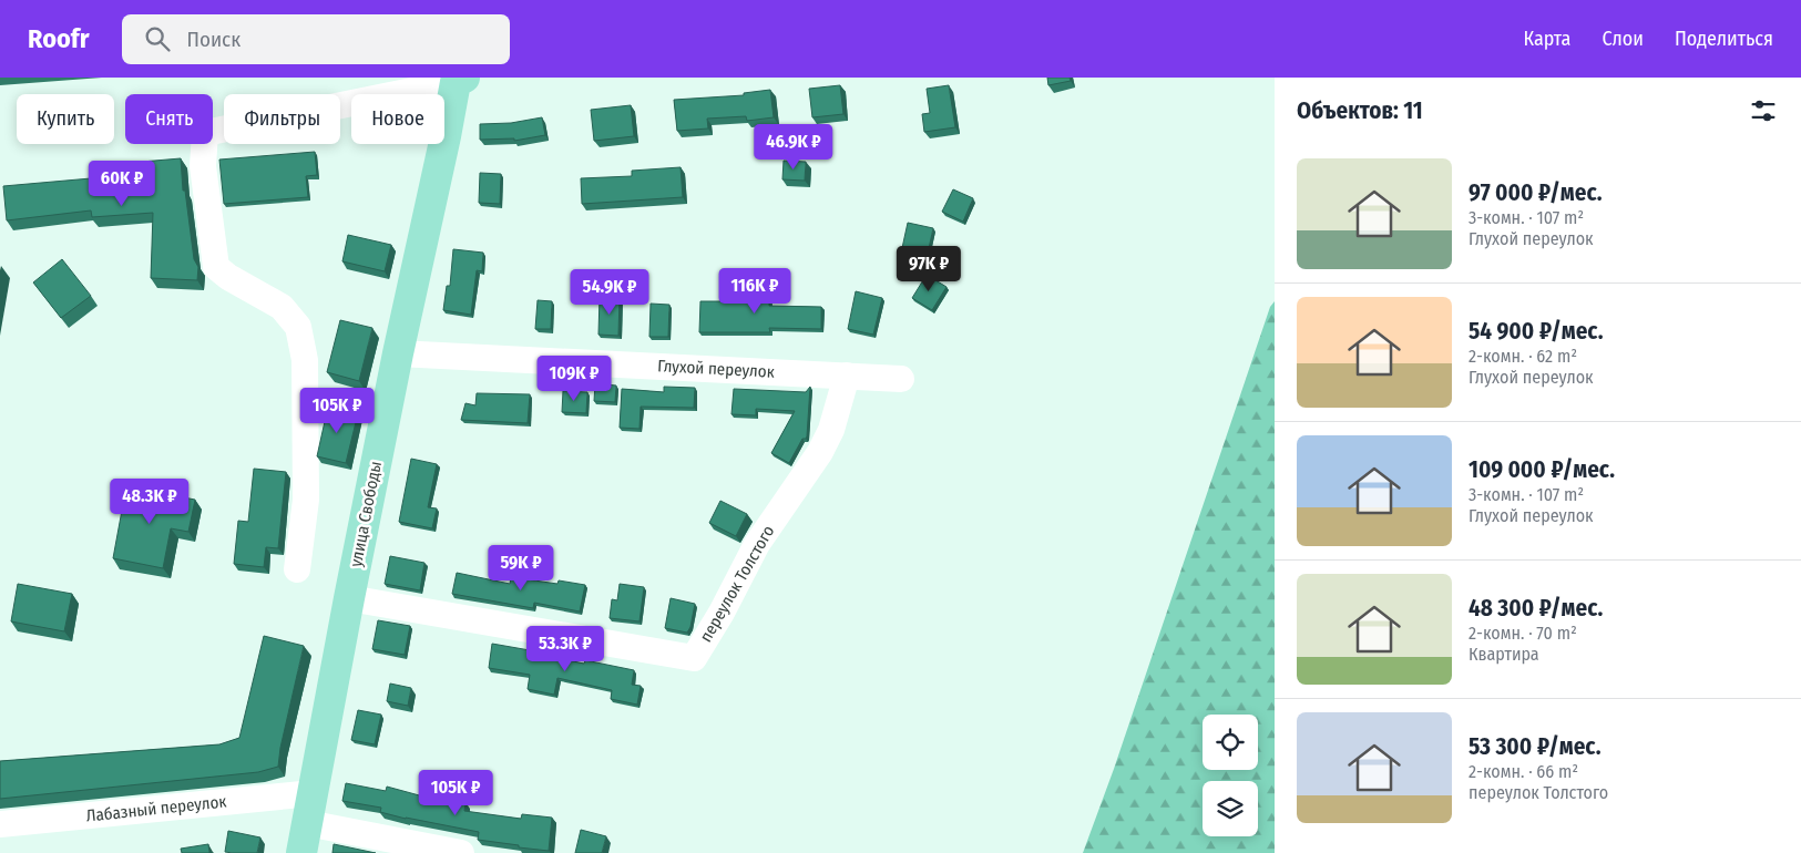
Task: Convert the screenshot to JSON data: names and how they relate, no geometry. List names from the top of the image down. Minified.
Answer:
{"streets":{"main road":["улица Свободы"],"street":["Глухой переулок","переулок Толстого","Лабазный переулок"]},"crossings":[["Глухой переулок","улица Свободы"],["Глухой переулок","переулок Толстого"],["улица Свободы","переулок Толстого"],["улица Свободы","Лабазный переулок"]],"page":{"header":"Roofr","search":"Поиск","nav":["Карта","Слои","Поделиться"],"heading":"Объектов: 11","chip":["Купить","Снять","Фильтры","Новое"],"price":["46.9K ₽","60K ₽","97K ₽","116K ₽","54.9K ₽","109K ₽","105K ₽","48.3K ₽","59K ₽","53.3K ₽","105K ₽"],"list":[{"name":"97 000 ₽/мес.","note":"3-комн. · 107 m² · Глухой переулок"},{"name":"54 900 ₽/мес.","note":"2-комн. · 62 m² · Глухой переулок"},{"name":"109 000 ₽/мес.","note":"3-комн. · 107 m² · Глухой переулок"},{"name":"48 300 ₽/мес.","note":"2-комн. · 70 m² · Квартира"},{"name":"53 300 ₽/мес.","note":"2-комн. · 66 m² · переулок Толстого"}]}}
